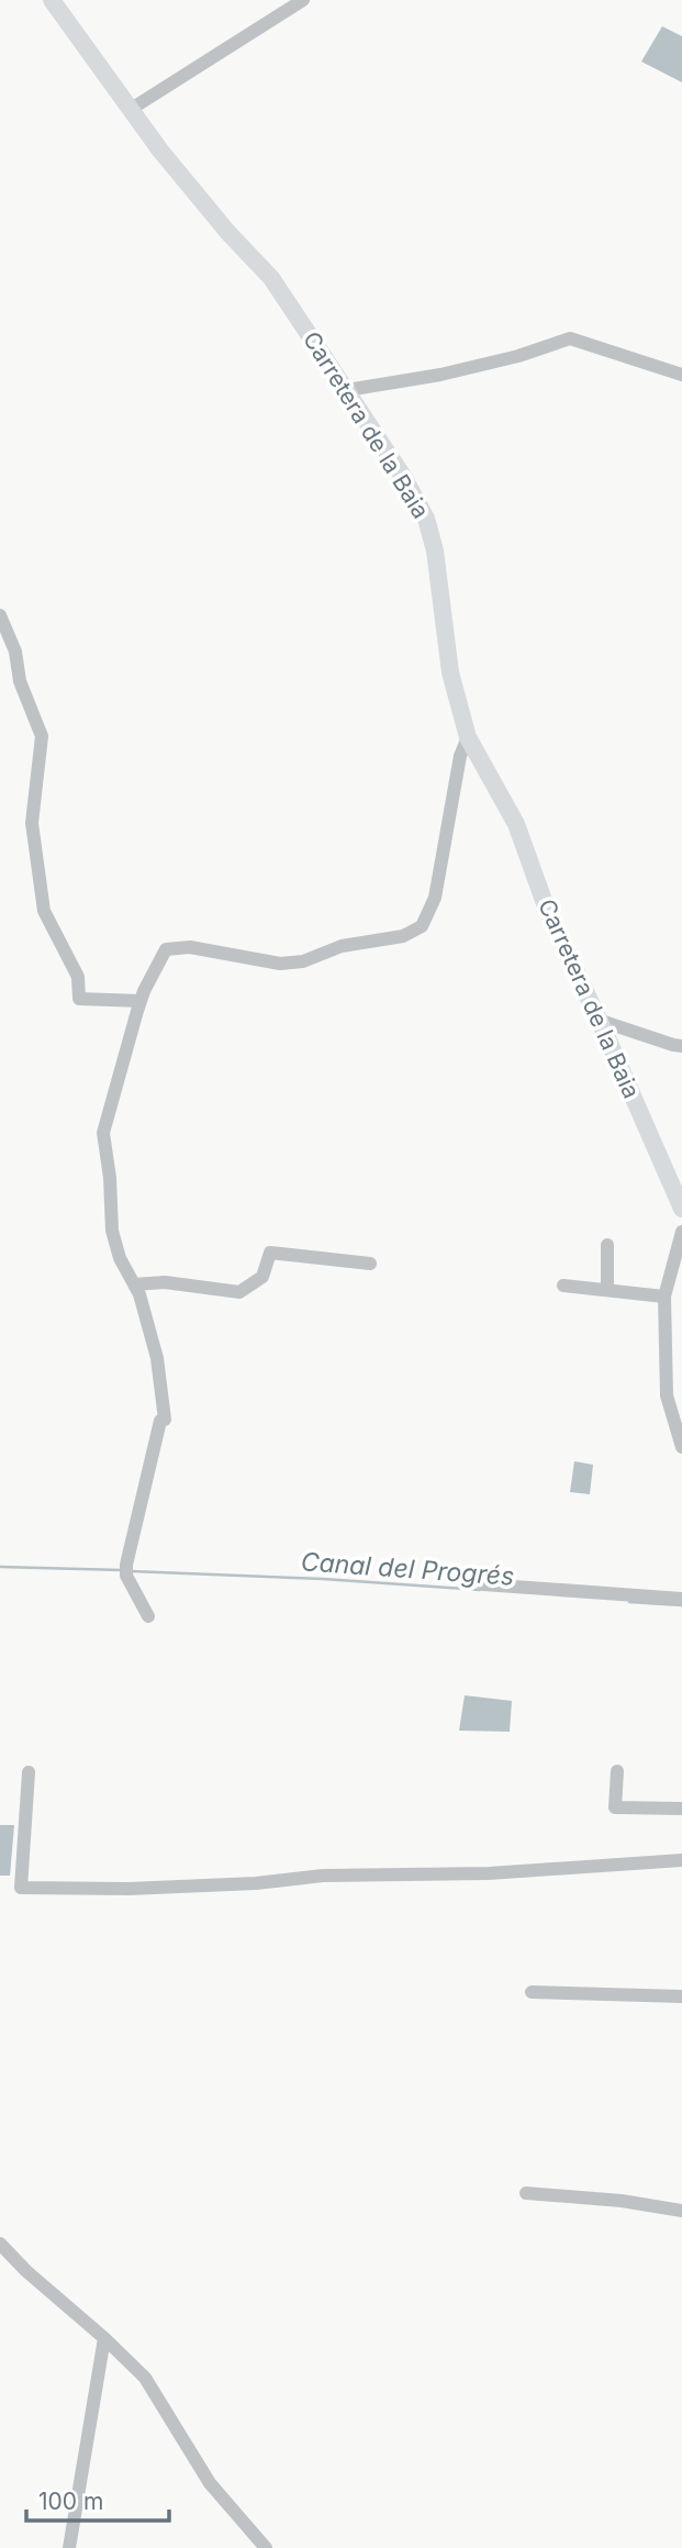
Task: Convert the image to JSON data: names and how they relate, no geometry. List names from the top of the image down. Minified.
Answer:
{"streets":{"main road":["Carretera de la Baia"]},"water":["Canal del Progrés"],"scale_bar":"100 m"}
